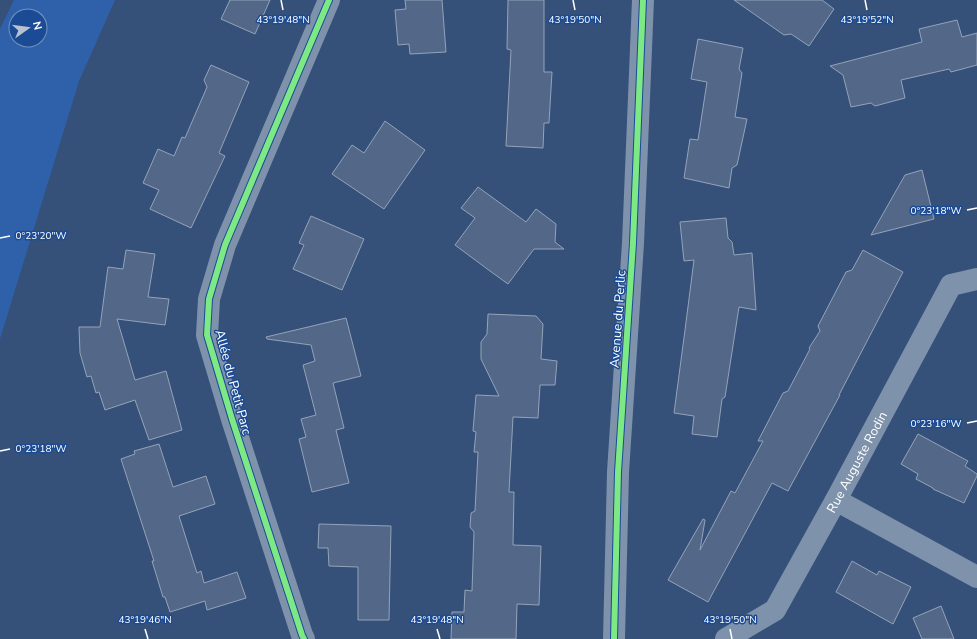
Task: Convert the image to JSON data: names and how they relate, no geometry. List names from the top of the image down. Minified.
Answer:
{"streets":{"street":["Avenue du Perlic","Allée du Petit Parc","Rue Auguste Rodin"]},"north":"right","coordinates":["43°19'48\"N","43°19'50\"N","43°19'52\"N","0°23'18\"W","0°23'20\"W","0°23'16\"W","43°19'46\"N"]}
